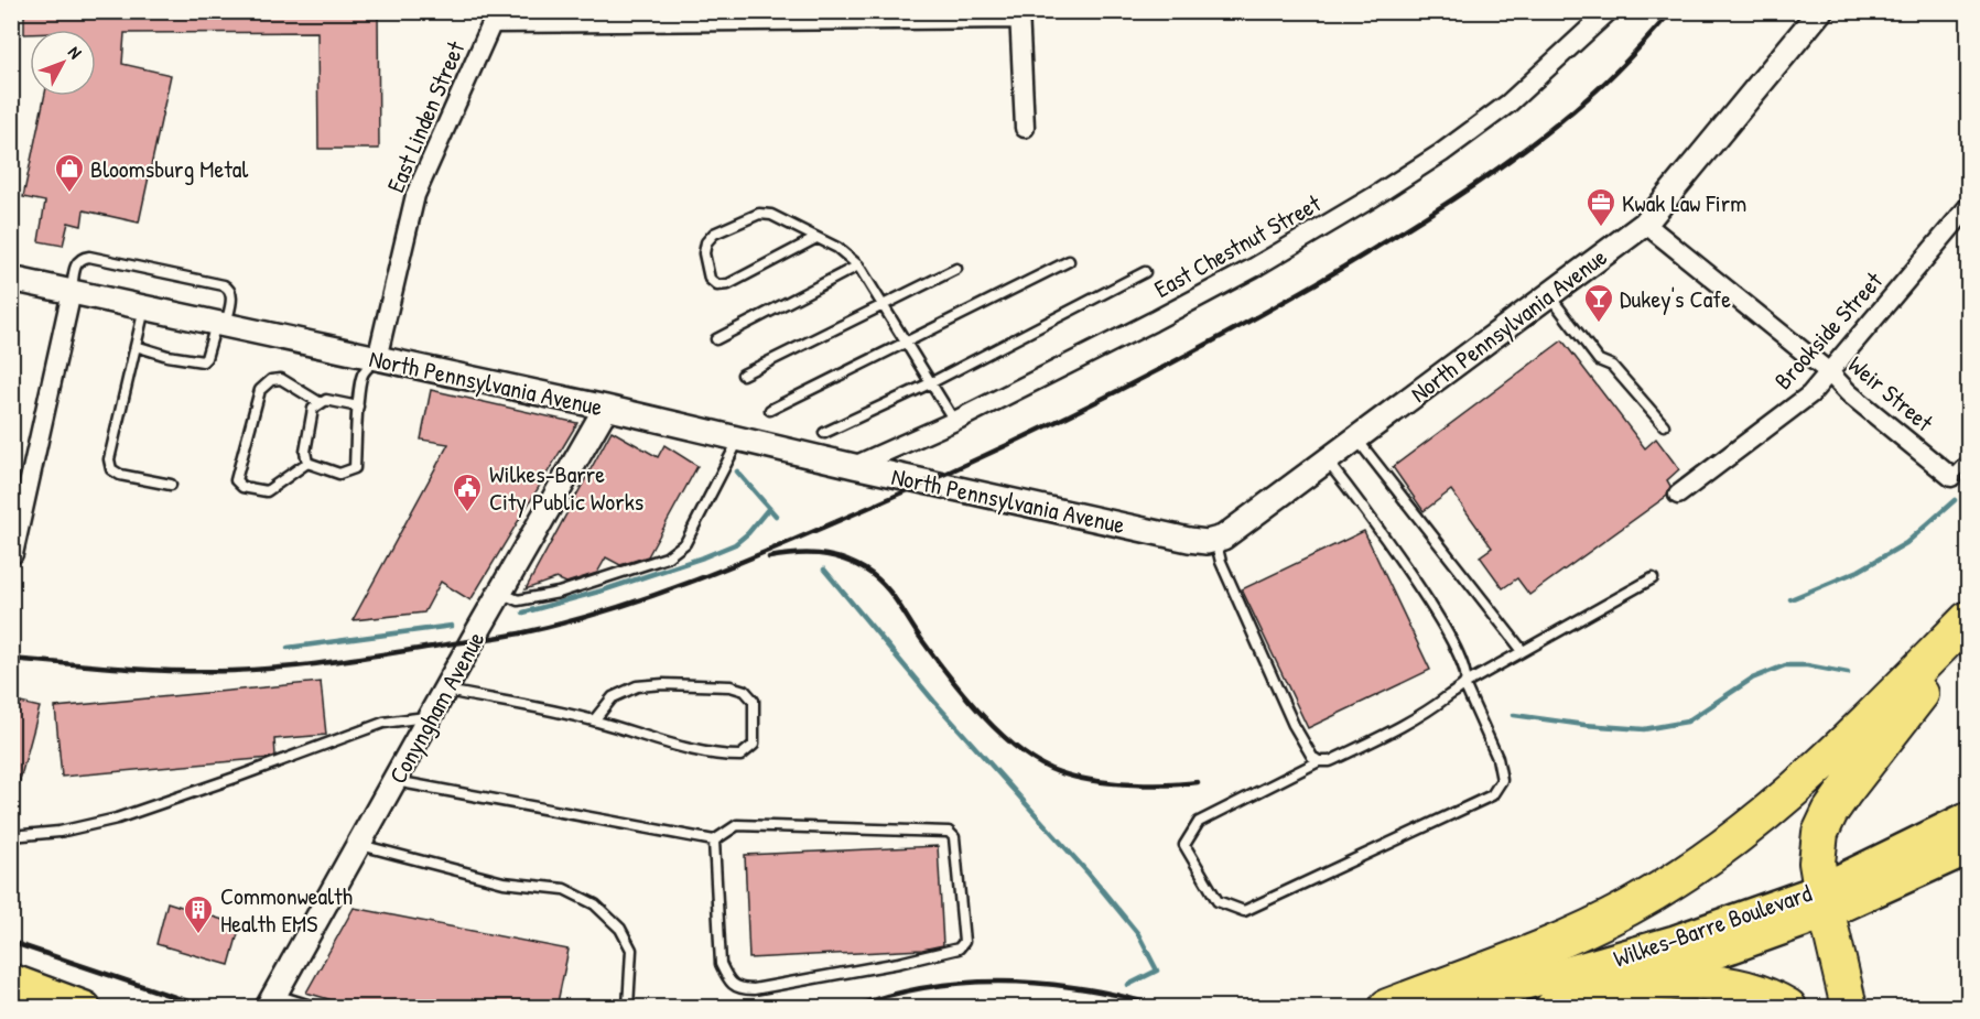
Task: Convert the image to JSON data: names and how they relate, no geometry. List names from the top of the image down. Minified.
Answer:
{"streets":{"main road":["Wilkes-Barre Boulevard"],"street":["East Linden Street","East Chestnut Street","North Pennsylvania Avenue","Brookside Street","Weir Street","Conyngham Avenue"]},"crossings":[["East Linden Street","North Pennsylvania Avenue"],["East Chestnut Street","North Pennsylvania Avenue"],["North Pennsylvania Avenue","Weir Street"],["North Pennsylvania Avenue","Conyngham Avenue"],["Brookside Street","Weir Street"]],"places":{"shop":["Bloomsburg Metal"],"office":["Kwak Law Firm"],"bar":["Dukey's Cafe"],"public building":["Wilkes-Barre City Public Works"],"building":["Commonwealth Health EMS"]},"north":"top right"}
